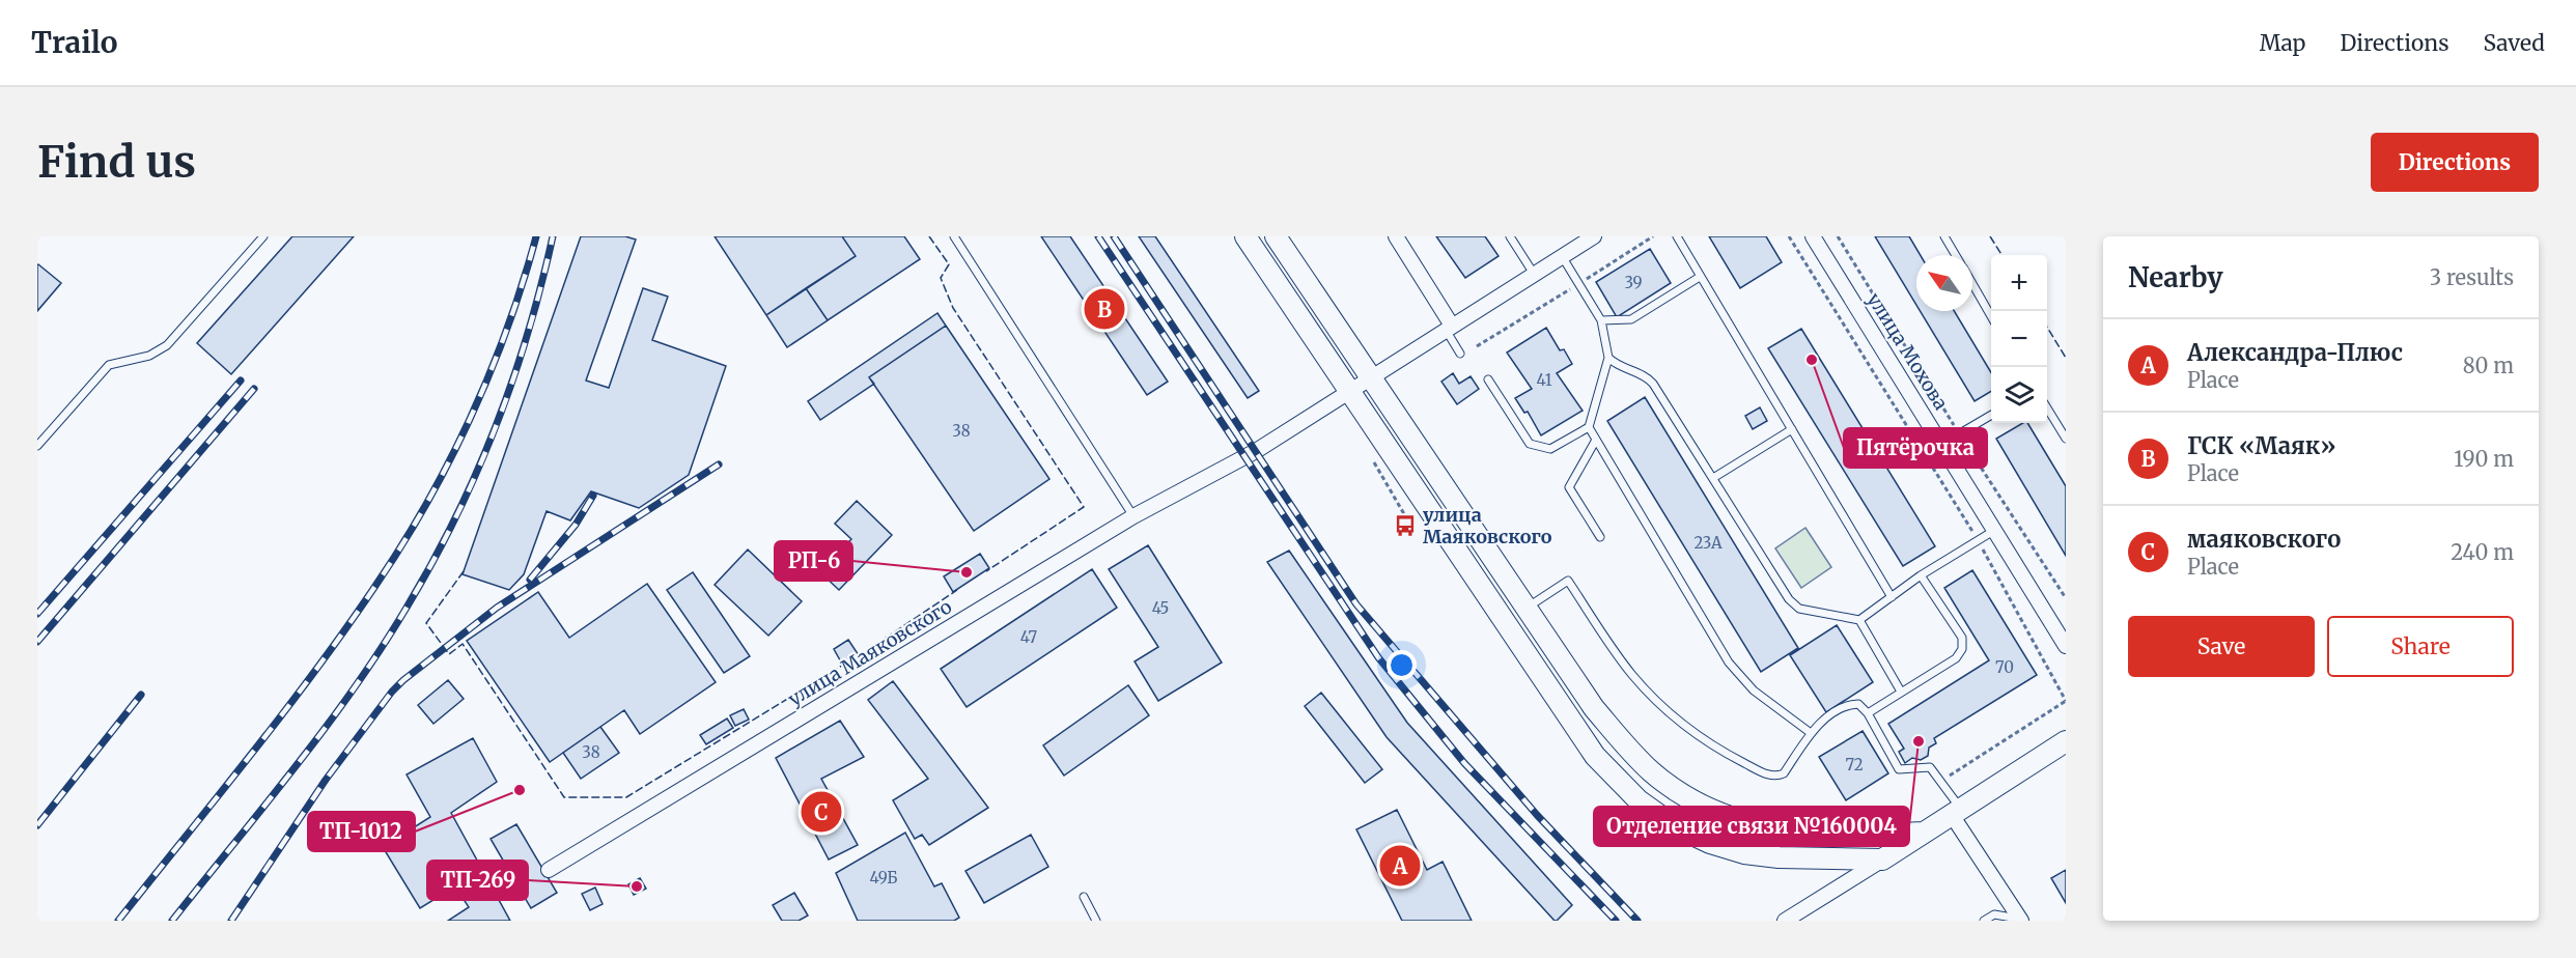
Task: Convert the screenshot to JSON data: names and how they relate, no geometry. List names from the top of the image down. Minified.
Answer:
{"streets":{"street":["улица Мохова","улица Маяковского"]},"places":{"other":["Пятёрочка","РП-6","Отделение связи №160004","ТП-1012","ТП-269"],"bus stop":["улица Маяковского"]},"house_numbers":["39","41","38","23А","45","47","70","38","72","49Б"],"north":"top left","page":{"header":"Trailo","nav":["Map","Directions","Saved"],"buttons":["Directions",["Save","Share"]],"title":"Find us","heading":["Nearby","3 results"],"map_buttons":["+","−"],"pins":["B","C","A"],"list":[{"mark":"A","name":"Александра-Плюс","note":"Place","value":"80 m"},{"mark":"B","name":"ГСК «Маяк»","note":"Place","value":"190 m"},{"mark":"C","name":"маяковского","note":"Place","value":"240 m"}]}}
